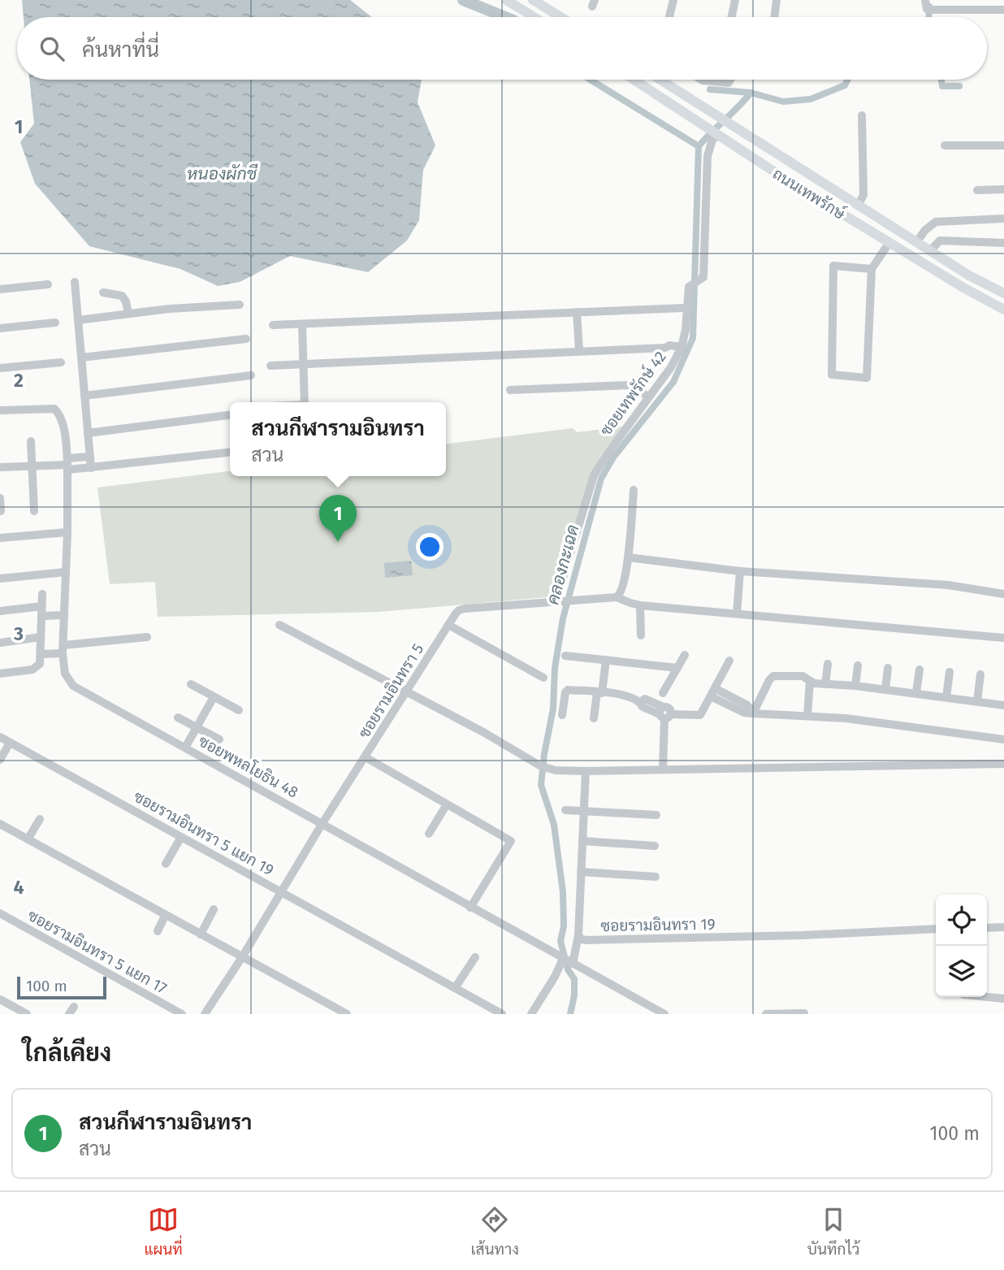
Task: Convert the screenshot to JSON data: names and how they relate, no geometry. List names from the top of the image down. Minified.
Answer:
{"streets":{"main road":["ถนนเทพรักษ์"],"street":["ซอยเทพรักษ์ 42","ซอยรามอินทรา 5","ซอยพหลโยธิน 48","ซอยรามอินทรา 5 แยก 19","ซอยรามอินทรา 19","ซอยรามอินทรา 5 แยก 17"]},"crossings":[["ถนนเทพรักษ์","ซอยเทพรักษ์ 42"],["ซอยเทพรักษ์ 42","ซอยรามอินทรา 5"],["ซอยรามอินทรา 5","ซอยพหลโยธิน 48"],["ซอยรามอินทรา 5","ซอยรามอินทรา 5 แยก 19"]],"water":["หนองผักชี","คลองกะเฉด"],"scale_bar":"100 m","page":{"search":"ค้นหาที่นี่","popup":["สวนกีฬารามอินทรา","สวน"],"pins":"1","scale":"100 m","heading":"ใกล้เคียง","list":[{"mark":"1","name":"สวนกีฬารามอินทรา","note":"สวน","value":"100 m"}],"nav":["แผนที่","เส้นทาง","บันทึกไว้"]},"grid":{"rows":["1","2","3","4"]}}
